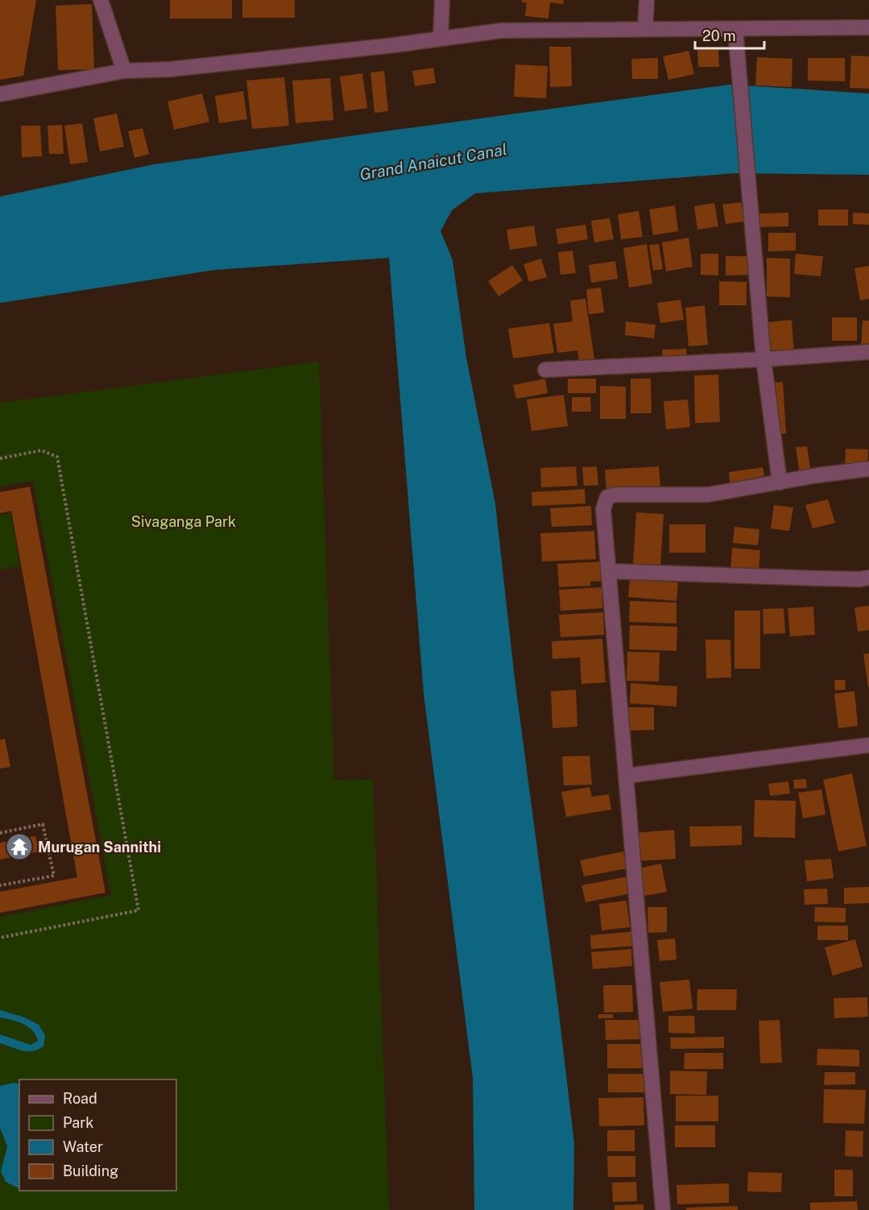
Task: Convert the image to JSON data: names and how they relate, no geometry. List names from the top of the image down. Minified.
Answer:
{"water":["Grand Anaicut Canal"],"parks":["Sivaganga Park"],"places":{"temple":["Murugan Sannithi"]},"legend":["Road","Park","Water","Building"],"scale_bar":"20 m"}
